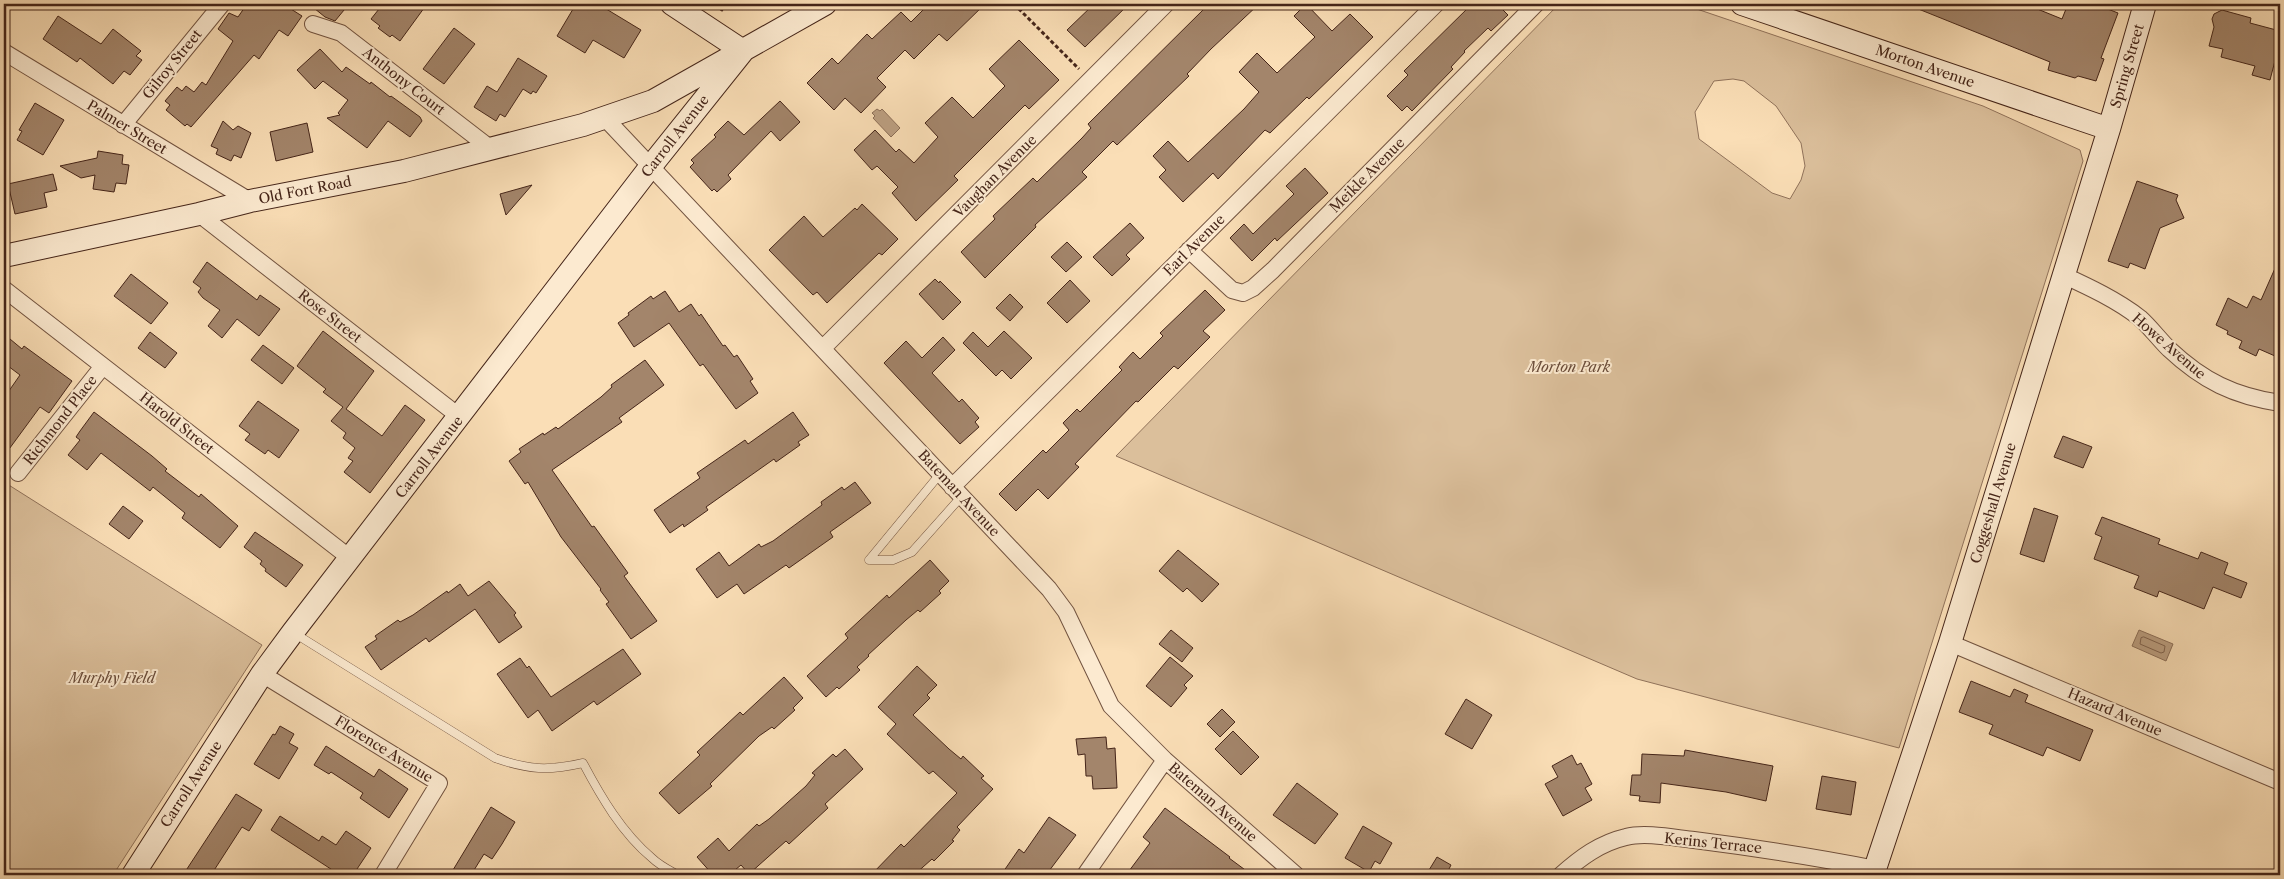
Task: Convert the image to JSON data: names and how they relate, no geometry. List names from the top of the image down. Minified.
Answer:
{"streets":{"street":["Gilroy Street","Morton Avenue","Spring Street","Anthony Court","Palmer Street","Carroll Avenue","Meikle Avenue","Vaughan Avenue","Old Fort Road","Earl Avenue","Rose Street","Howe Avenue","Richmond Place","Harold Street","Bateman Avenue","Coggeshall Avenue","Hazard Avenue","Florence Avenue","Kerins Terrace"]},"crossings":[["Gilroy Street","Palmer Street"],["Morton Avenue","Spring Street"],["Morton Avenue","Coggeshall Avenue"],["Spring Street","Coggeshall Avenue"],["Anthony Court","Old Fort Road"],["Palmer Street","Old Fort Road"],["Carroll Avenue","Old Fort Road"],["Carroll Avenue","Rose Street"],["Carroll Avenue","Harold Street"],["Carroll Avenue","Bateman Avenue"],["Carroll Avenue","Florence Avenue"],["Meikle Avenue","Earl Avenue"],["Vaughan Avenue","Bateman Avenue"],["Old Fort Road","Rose Street"],["Old Fort Road","Bateman Avenue"],["Earl Avenue","Bateman Avenue"],["Howe Avenue","Coggeshall Avenue"],["Richmond Place","Harold Street"],["Coggeshall Avenue","Hazard Avenue"],["Coggeshall Avenue","Kerins Terrace"]],"parks":["Morton Park","Murphy Field"]}
